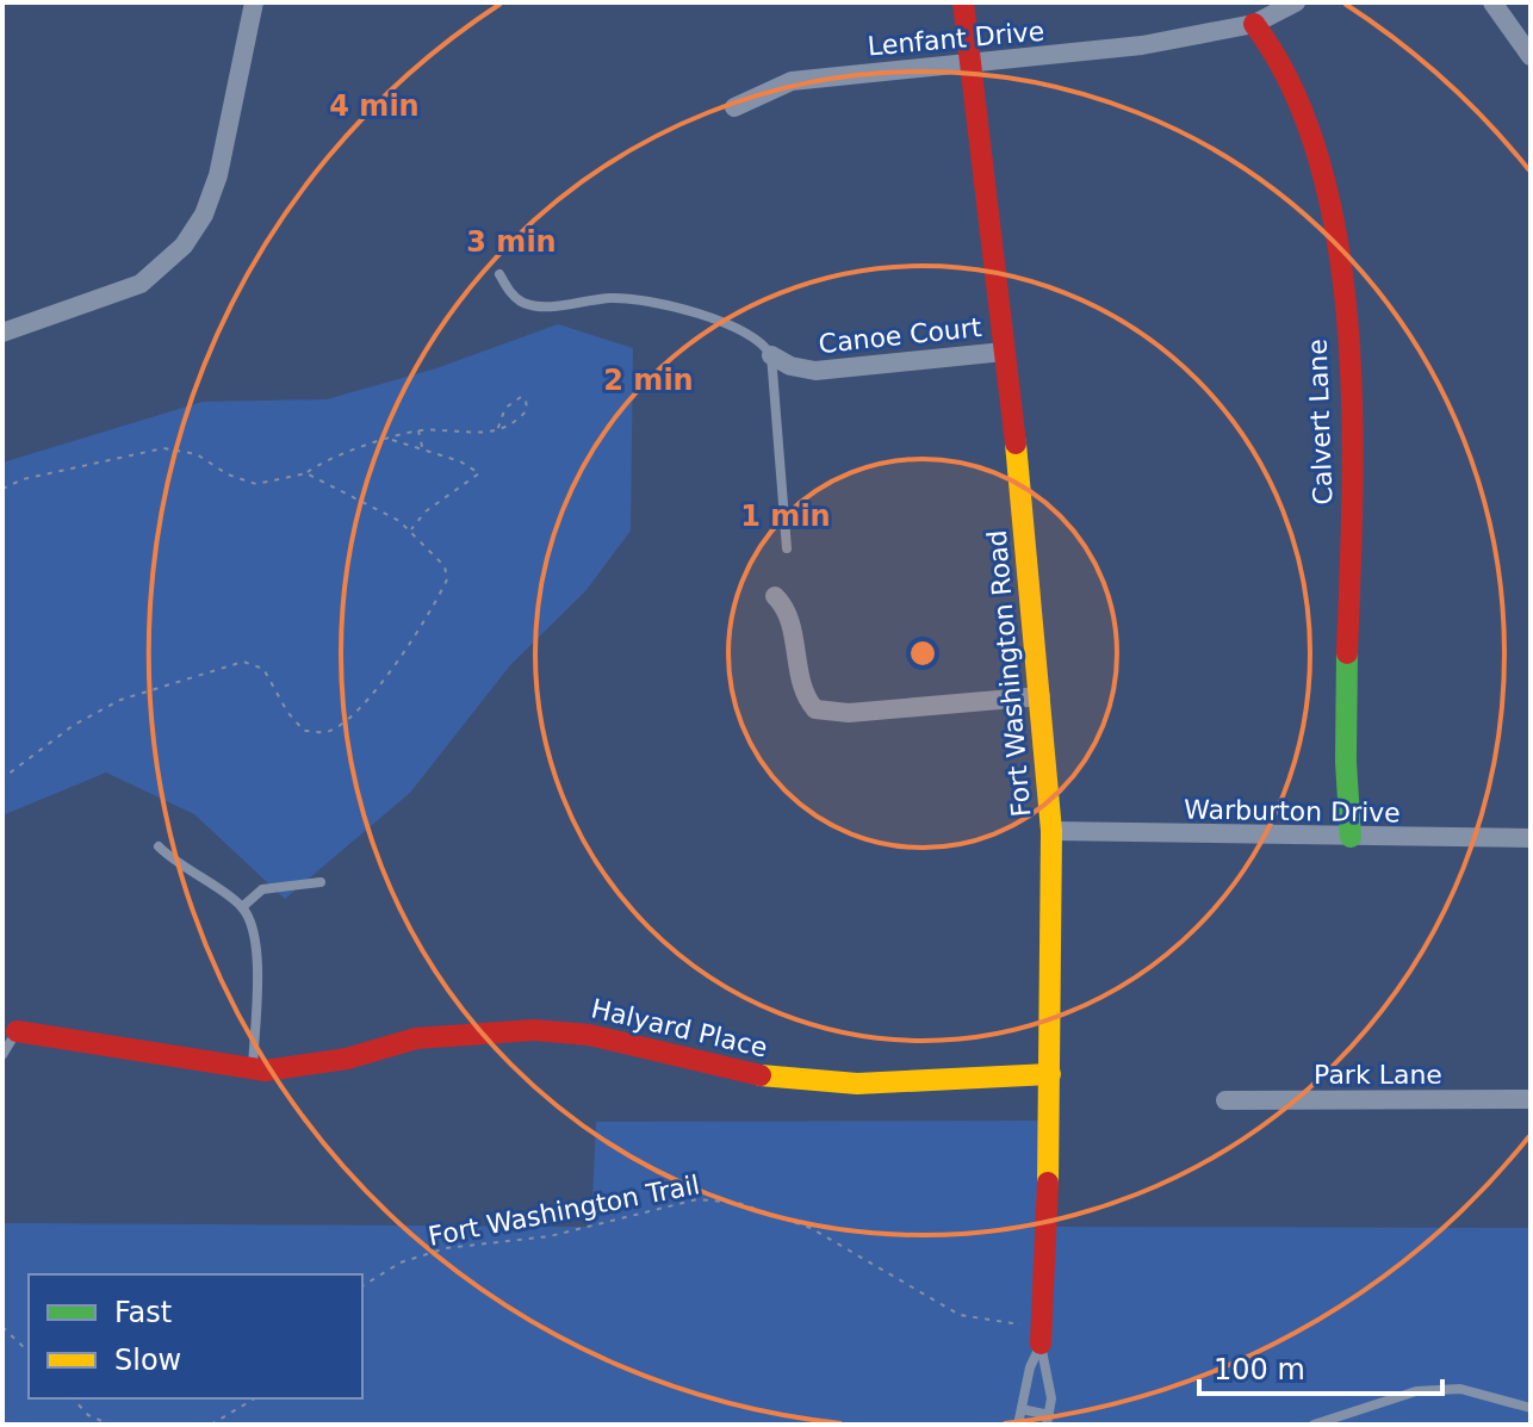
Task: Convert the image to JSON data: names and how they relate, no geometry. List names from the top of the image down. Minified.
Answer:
{"streets":{"street":["Lenfant Drive","Canoe Court","Calvert Lane","Fort Washington Road","Warburton Drive","Halyard Place","Park Lane"],"path":["Fort Washington Trail"]},"crossings":[["Lenfant Drive","Calvert Lane"],["Lenfant Drive","Fort Washington Road"],["Canoe Court","Fort Washington Road"],["Calvert Lane","Warburton Drive"],["Fort Washington Road","Warburton Drive"],["Fort Washington Road","Halyard Place"],["Fort Washington Road","Fort Washington Trail"]],"legend":["Fast","Slow"],"scale_bar":"100 m","rings":["4 min","3 min","2 min","1 min"]}
